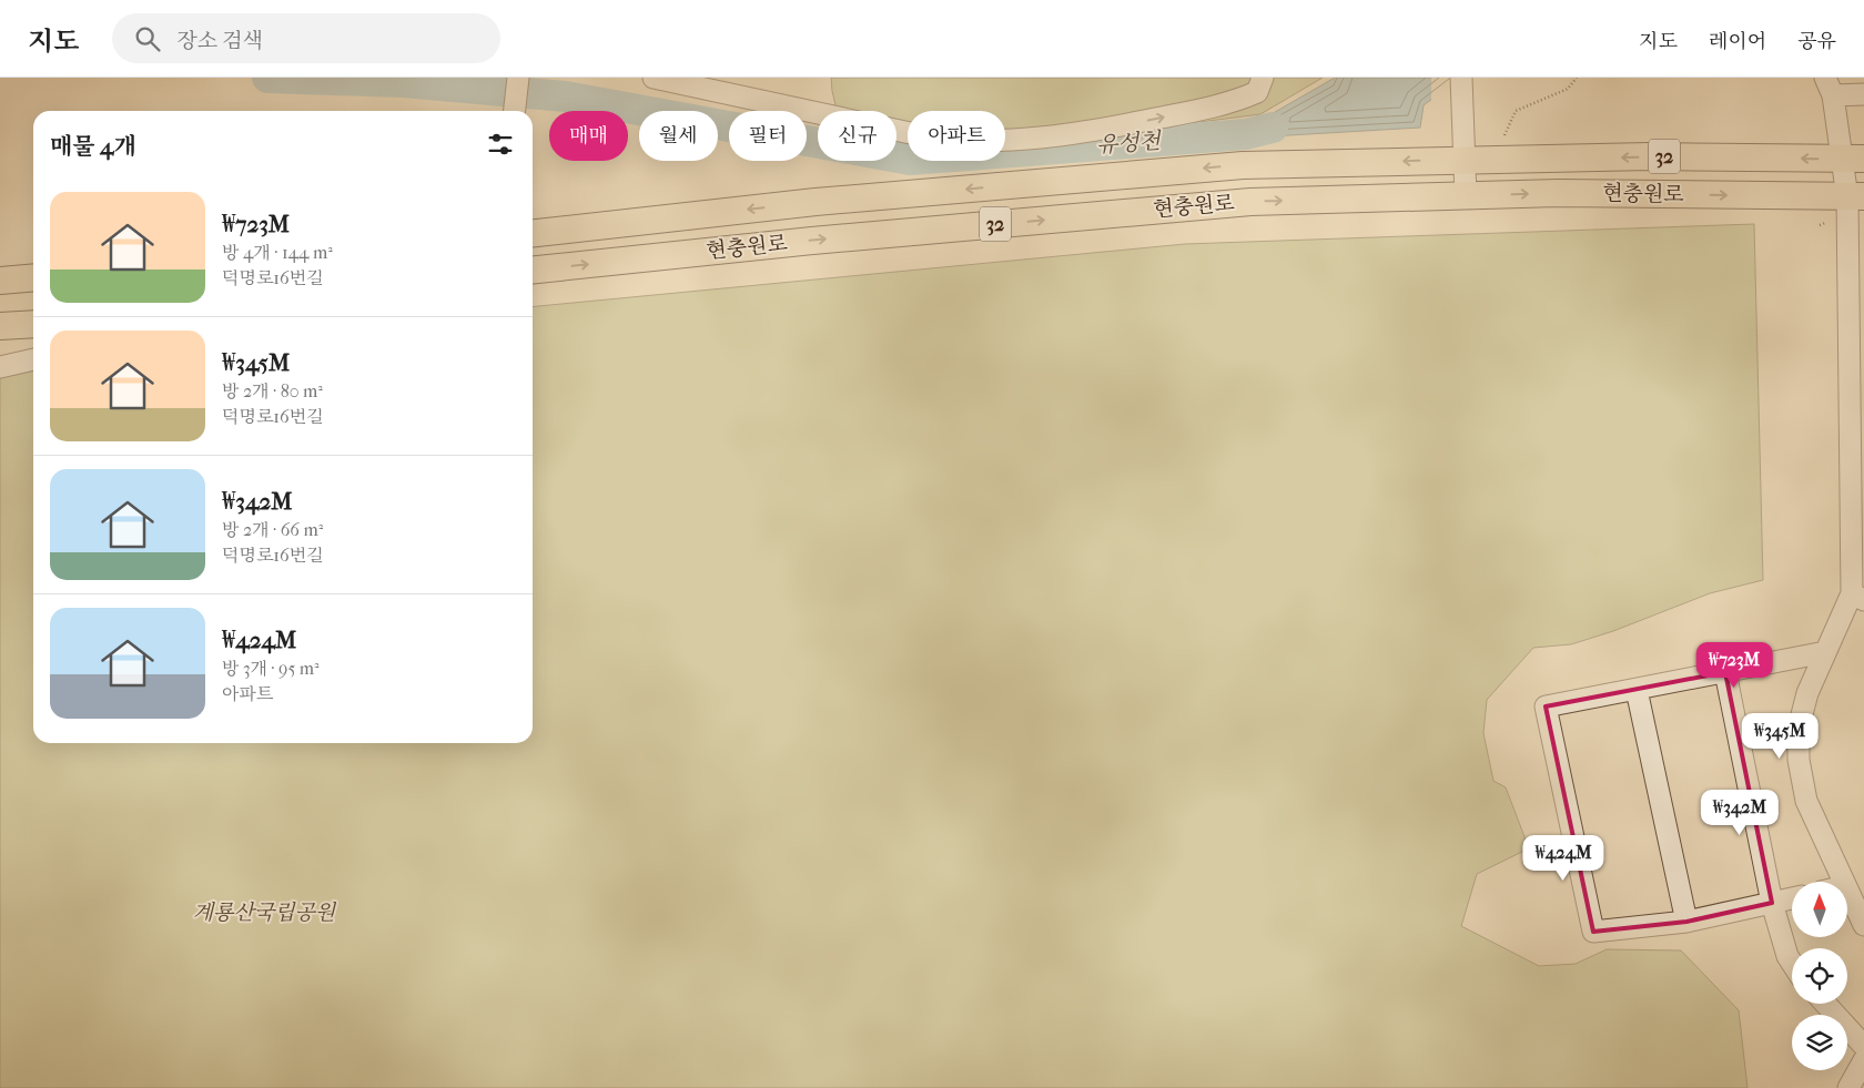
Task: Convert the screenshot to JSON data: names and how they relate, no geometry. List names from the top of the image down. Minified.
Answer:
{"streets":{"main road":["32","현충원로"]},"water":["유성천"],"parks":["계룡산국립공원"],"north":"top","page":{"header":"지도","search":"장소 검색","nav":["지도","레이어","공유"],"chip":["매매","월세","필터","신규","아파트"],"heading":"매물 4개","list":[{"name":"₩723M","note":"방 4개 · 144 m² · 덕명로16번길"},{"name":"₩345M","note":"방 2개 · 80 m² · 덕명로16번길"},{"name":"₩342M","note":"방 2개 · 66 m² · 덕명로16번길"},{"name":"₩424M","note":"방 3개 · 95 m² · 아파트"}],"price":["₩723M","₩345M","₩342M","₩424M"]}}
